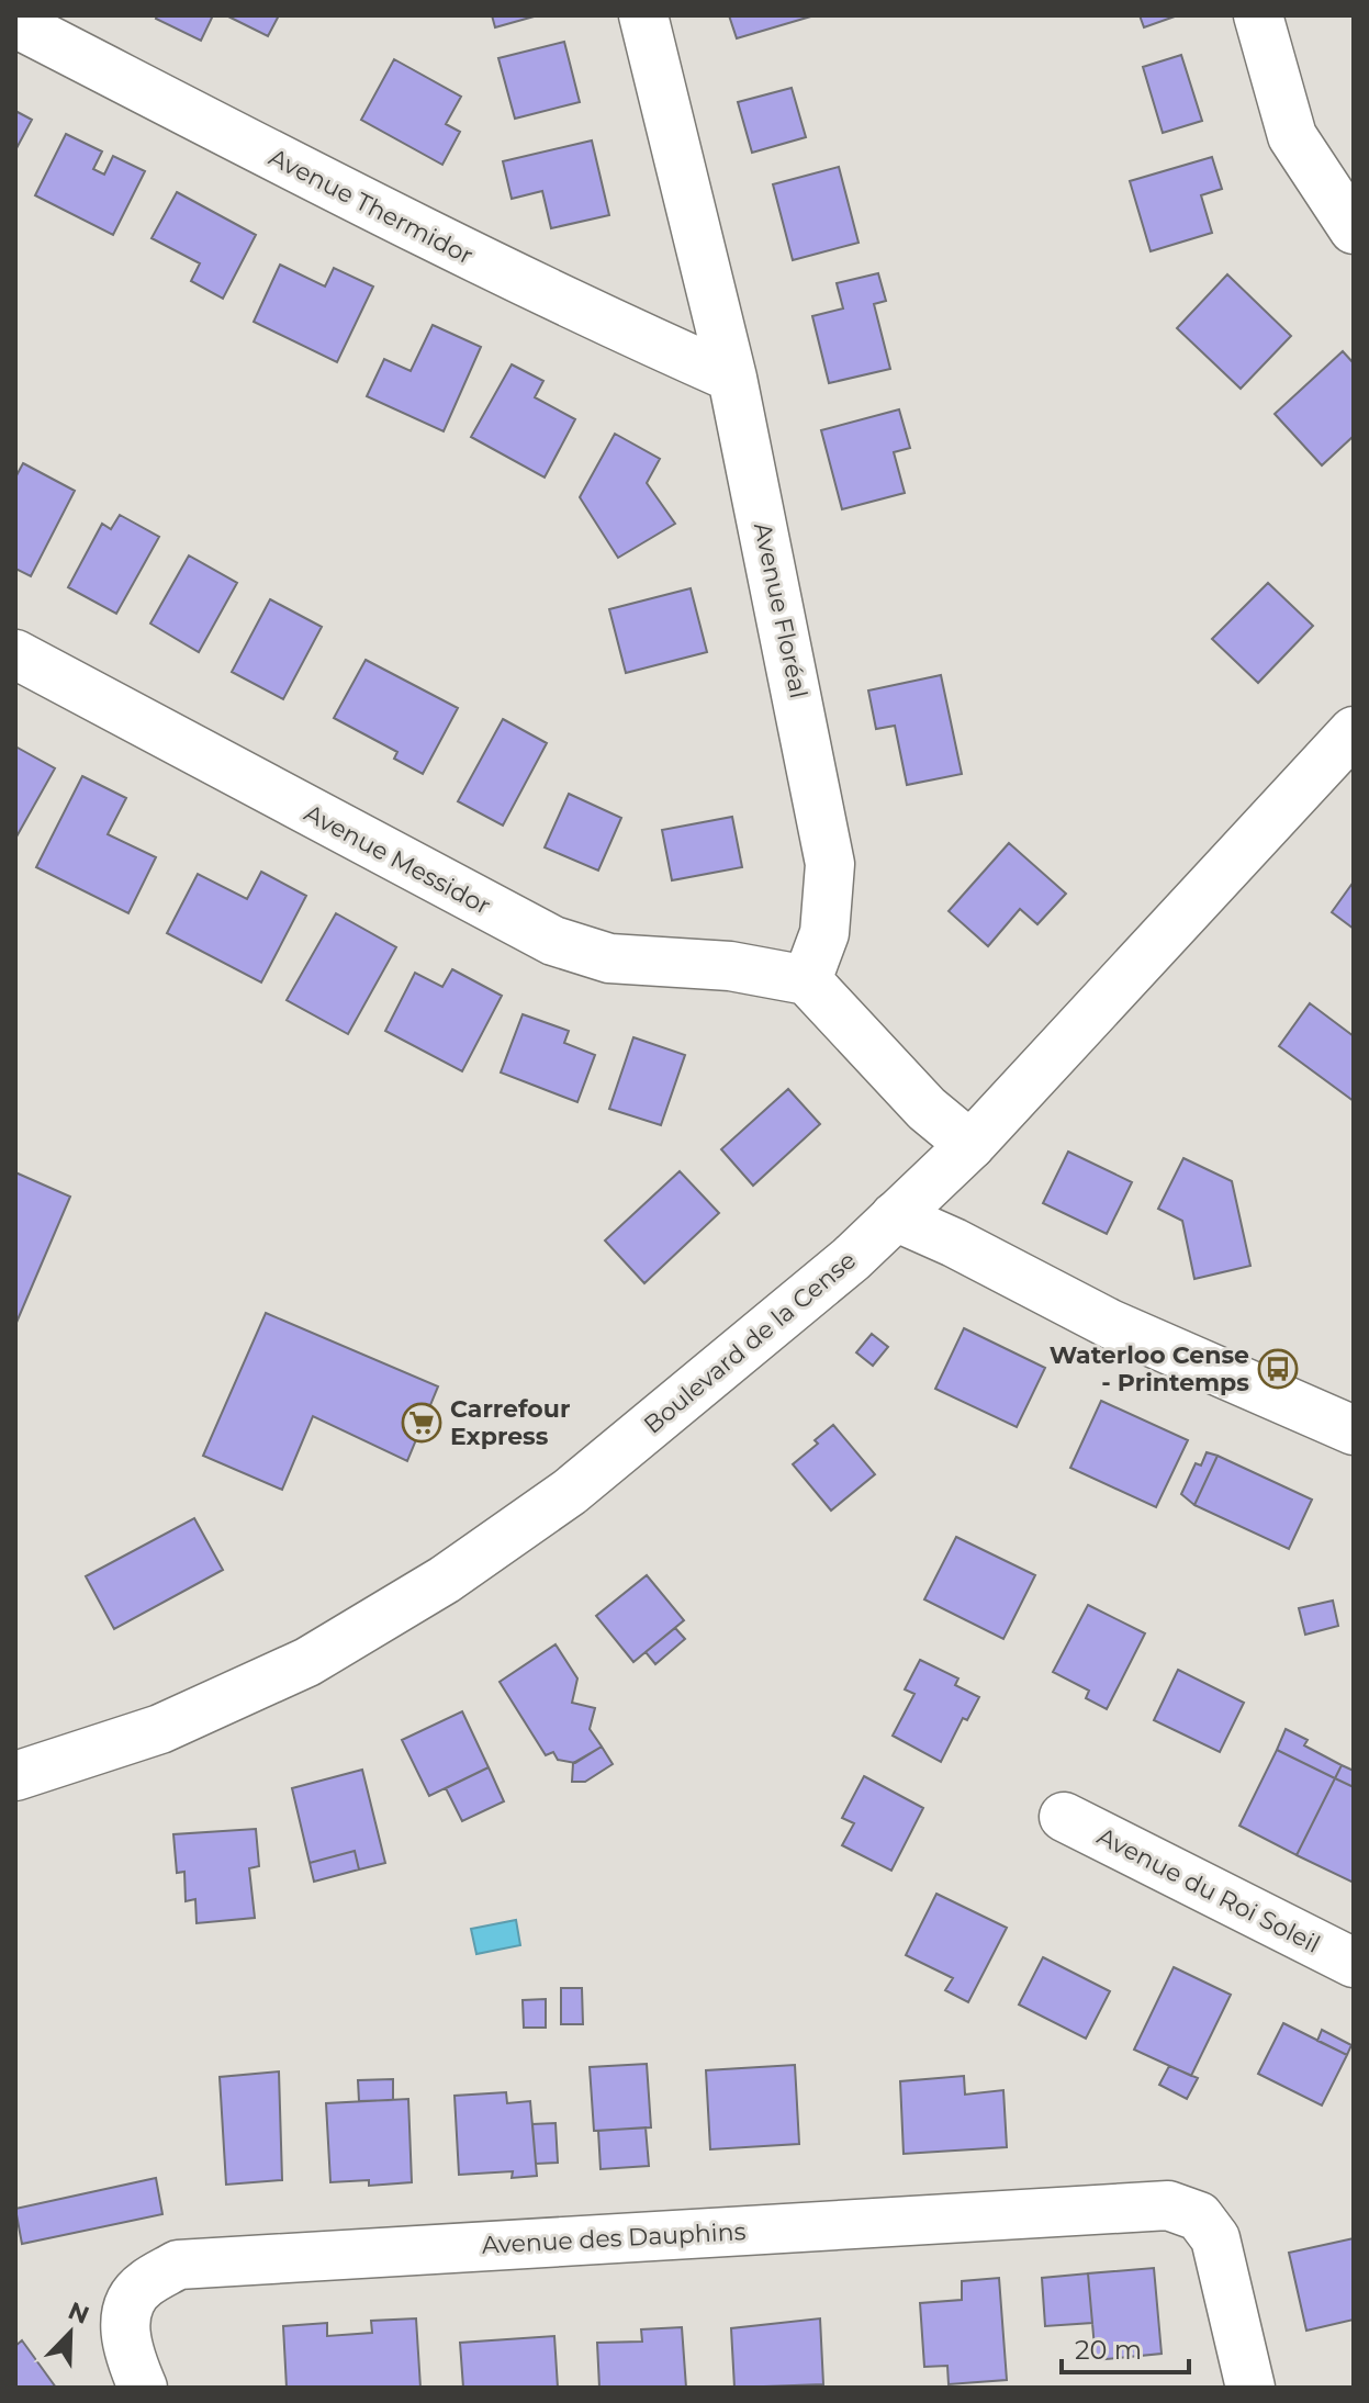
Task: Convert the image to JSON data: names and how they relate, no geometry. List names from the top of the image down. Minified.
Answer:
{"streets":{"street":["Avenue Thermidor","Avenue Floréal","Avenue Messidor","Boulevard de la Cense","Avenue du Roi Soleil","Avenue des Dauphins"]},"crossings":[["Avenue Thermidor","Avenue Floréal"],["Avenue Floréal","Avenue Messidor"]],"places":{"bus stop":["Waterloo Cense - Printemps"],"supermarket":["Carrefour Express"]},"scale_bar":"20 m","north":"top right"}
